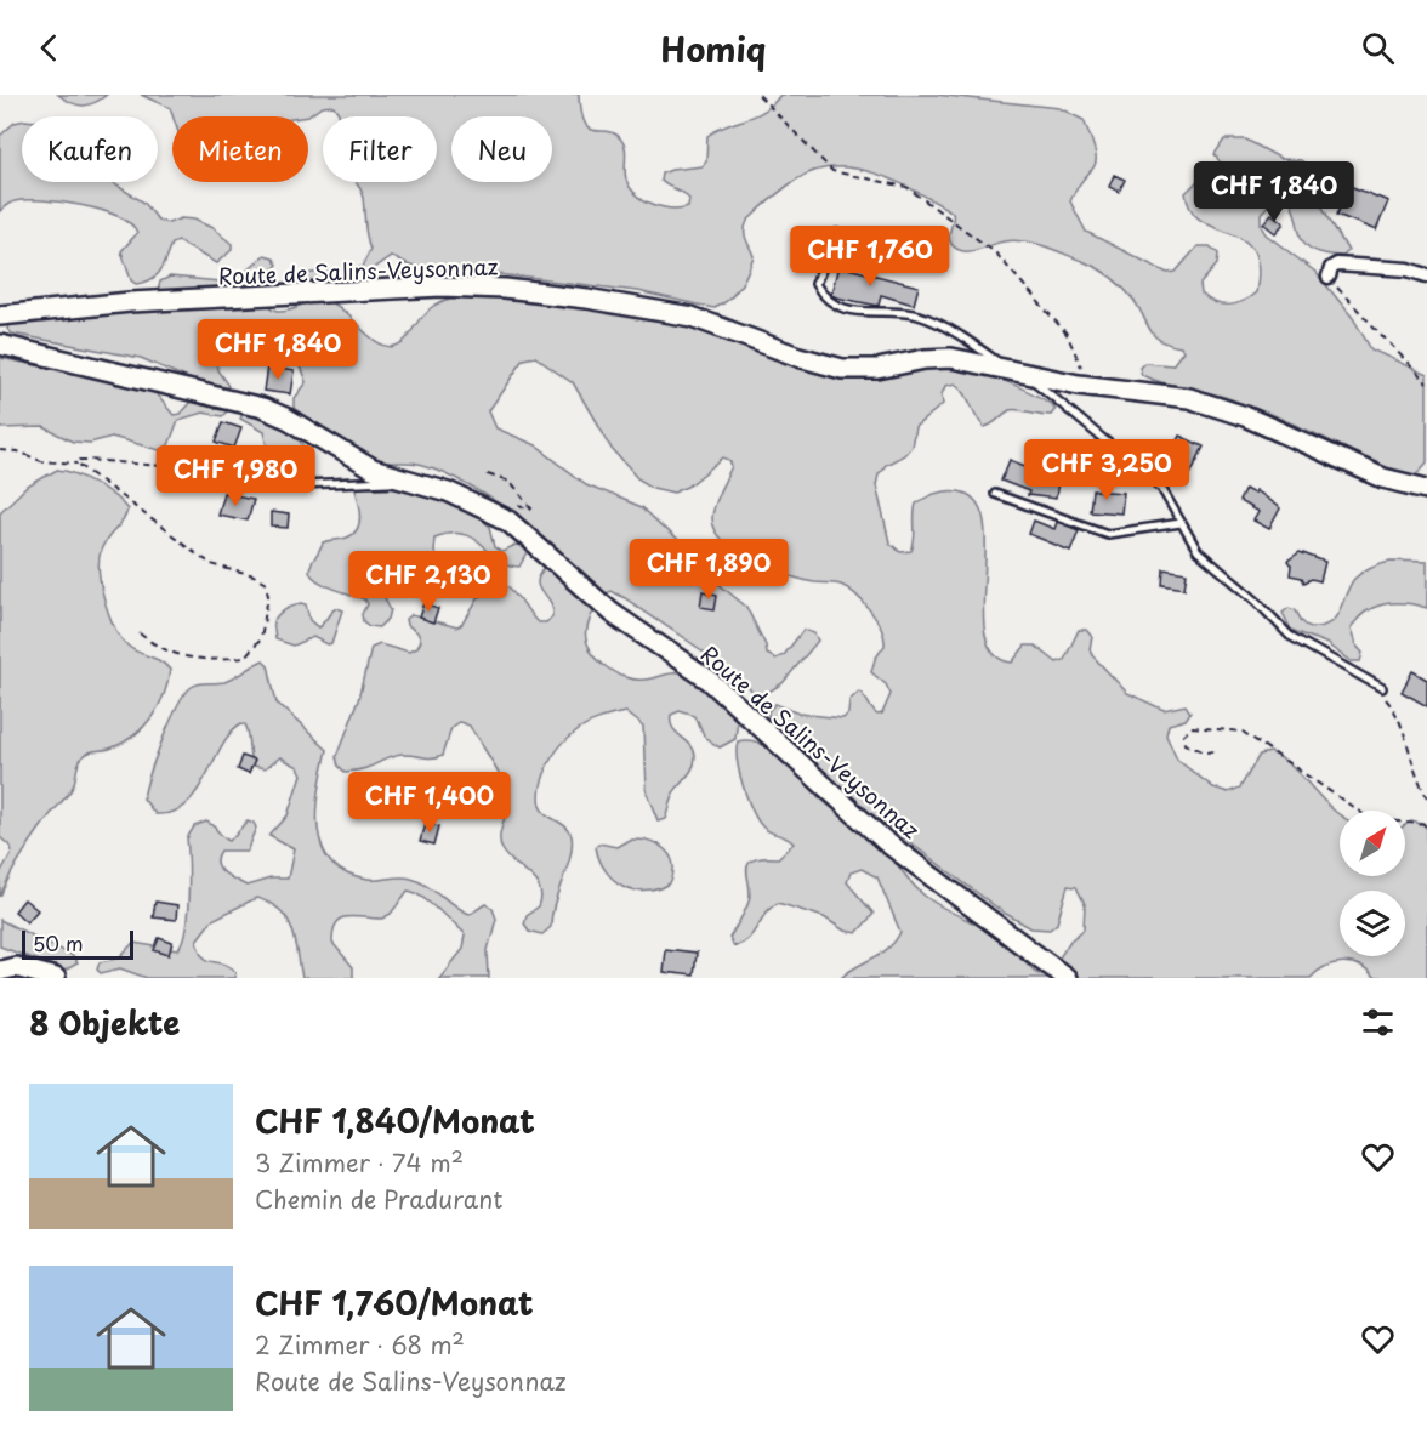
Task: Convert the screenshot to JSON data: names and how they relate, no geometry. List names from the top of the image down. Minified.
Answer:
{"streets":{"street":["Route de Salins-Veysonnaz"]},"scale_bar":"50 m","north":"top right","page":{"header":"Homiq","chip":["Kaufen","Mieten","Filter","Neu"],"price":["CHF 1,840","CHF 1,760","CHF 1,840","CHF 3,250","CHF 1,980","CHF 1,890","CHF 2,130","CHF 1,400"],"scale":"50 m","heading":"8 Objekte","list":[{"name":"CHF 1,840/Monat","note":"3 Zimmer · 74 m² · Chemin de Pradurant"},{"name":"CHF 1,760/Monat","note":"2 Zimmer · 68 m² · Route de Salins-Veysonnaz"}]}}
